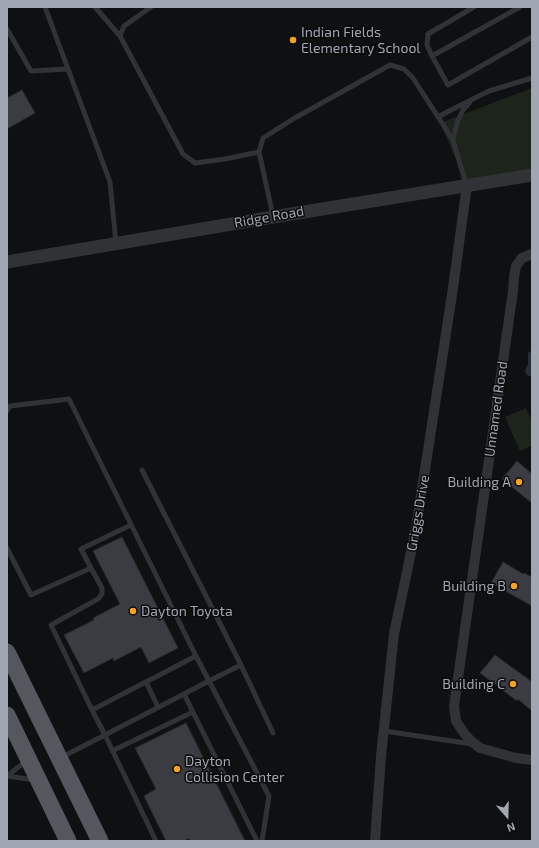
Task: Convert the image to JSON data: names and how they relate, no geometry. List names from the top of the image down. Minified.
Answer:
{"streets":{"street":["Ridge Road","Unnamed Road","Griggs Drive"]},"crossings":[["Ridge Road","Griggs Drive"]],"places":["Indian Fields Elementary School","Building A","Building B","Dayton Toyota","Building C","Dayton Collision Center"],"north":"bottom"}
